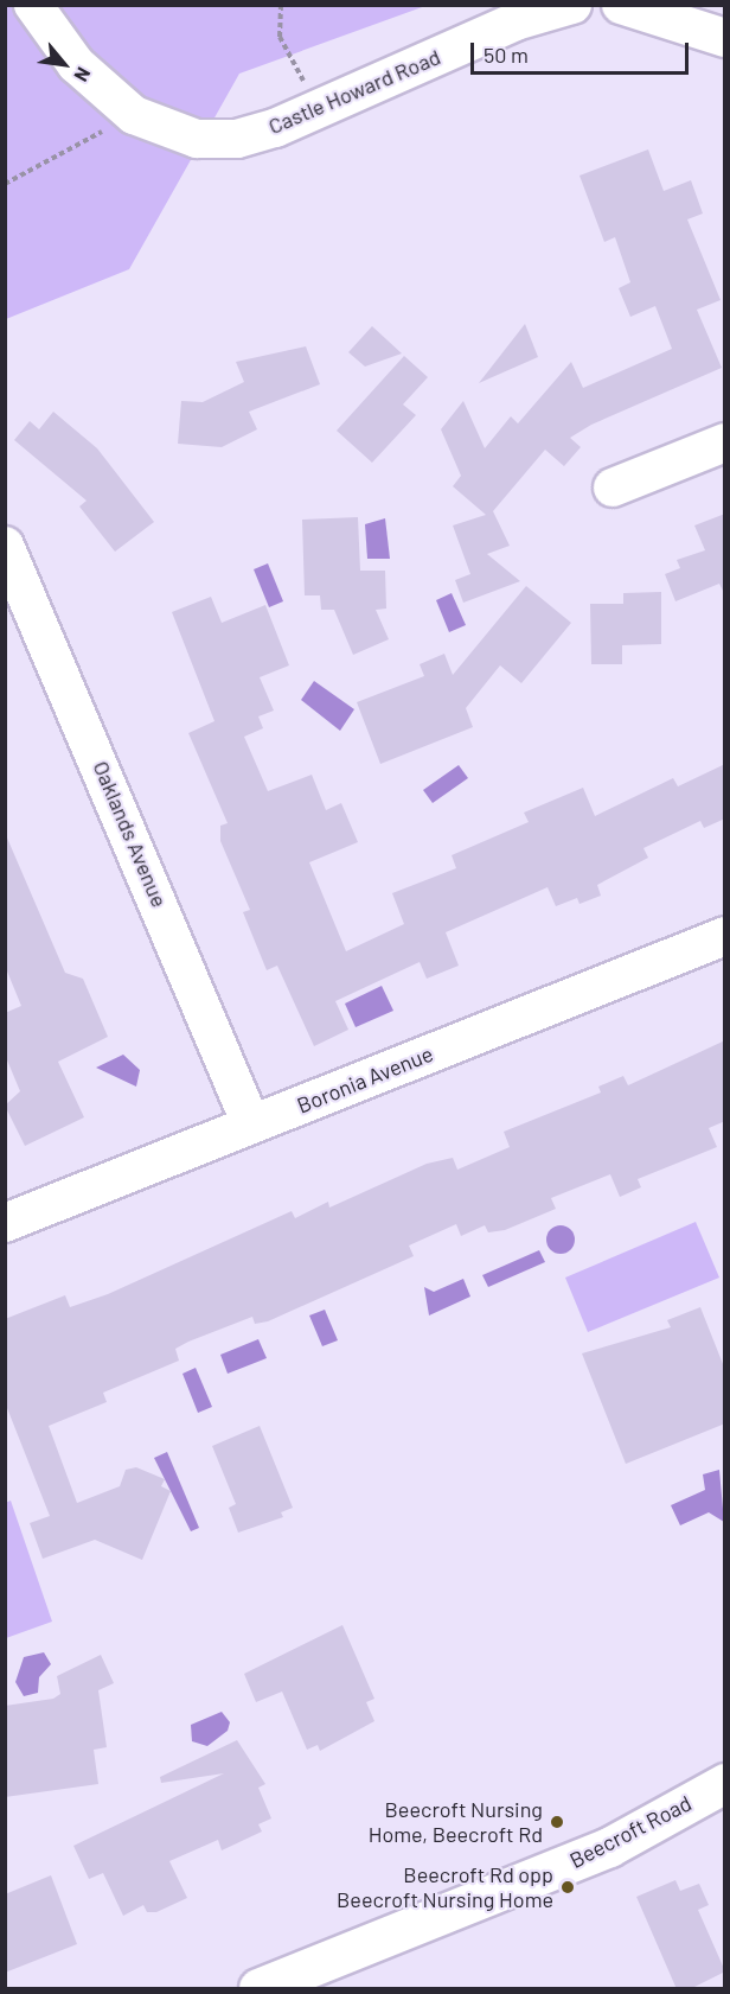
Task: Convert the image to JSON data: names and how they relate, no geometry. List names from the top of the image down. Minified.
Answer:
{"streets":{"main road":["Beecroft Road"],"street":["Castle Howard Road","Oaklands Avenue","Boronia Avenue"]},"crossings":[["Oaklands Avenue","Boronia Avenue"]],"places":["Beecroft Nursing Home, Beecroft Rd","Beecroft Rd opp Beecroft Nursing Home"],"scale_bar":"50 m","north":"bottom right"}
